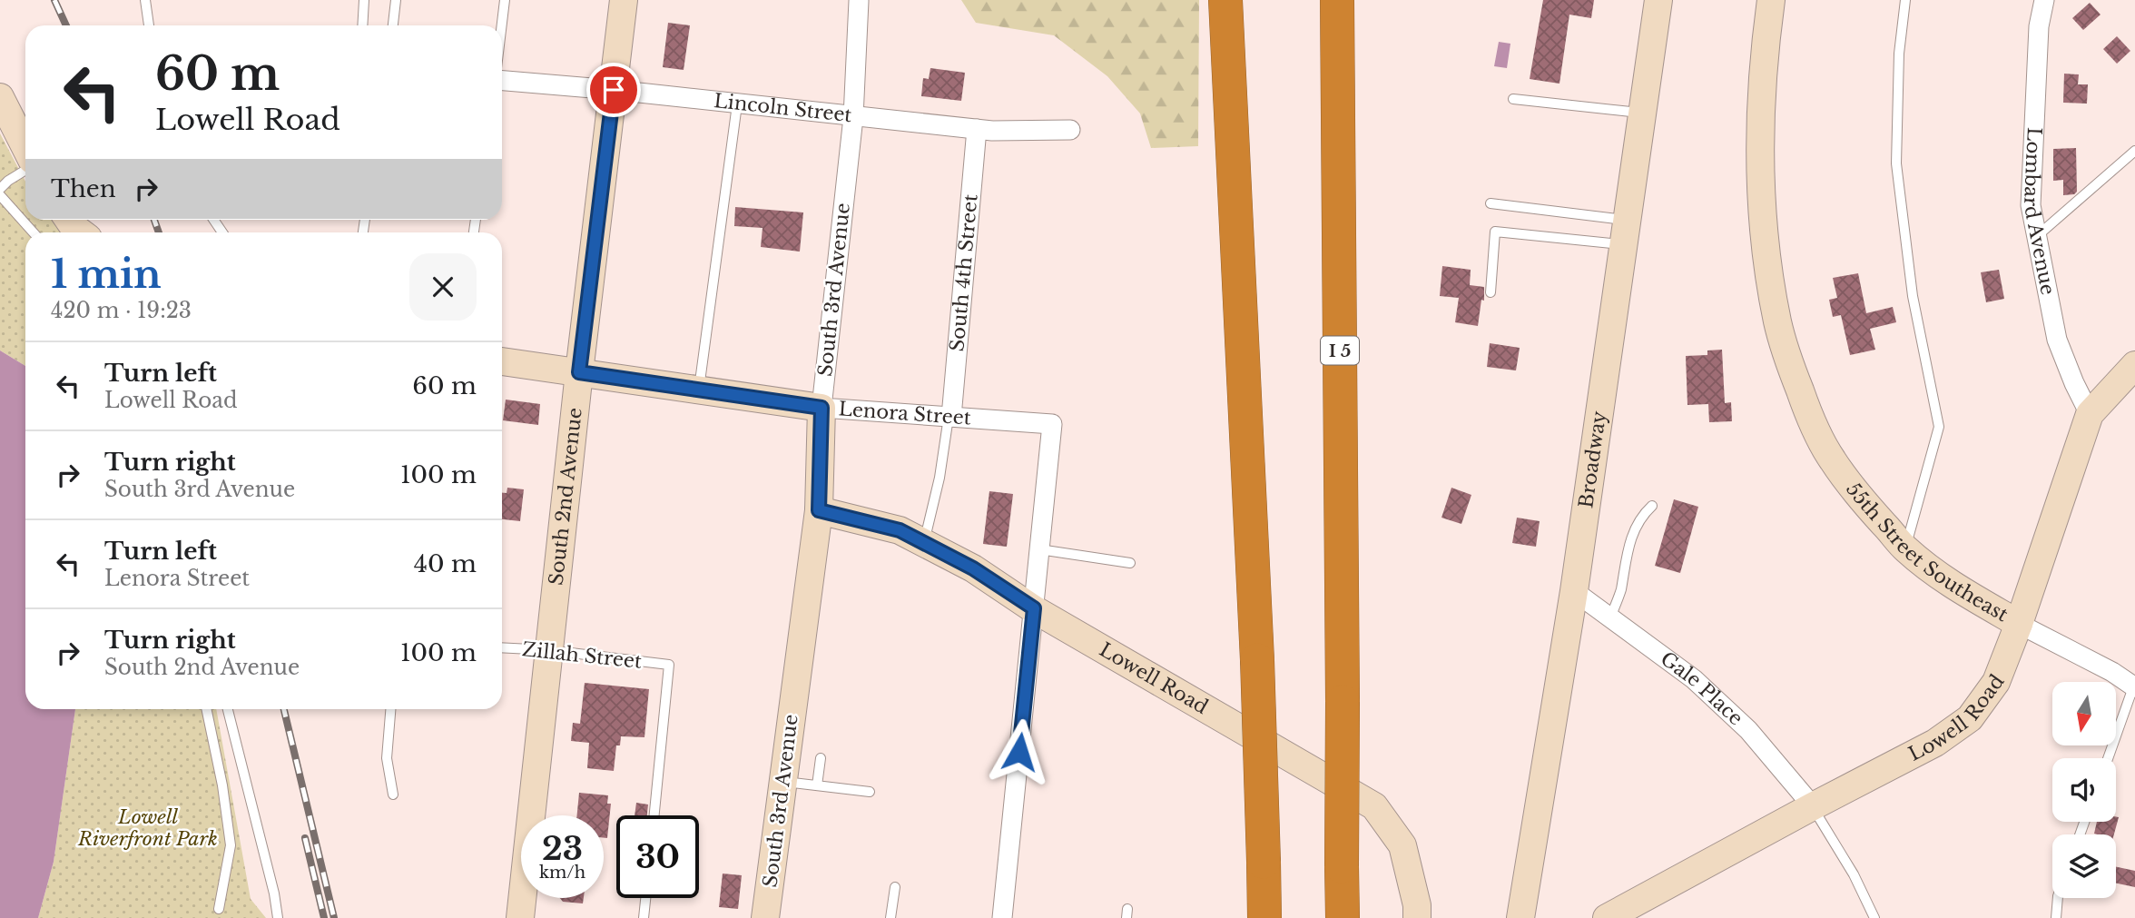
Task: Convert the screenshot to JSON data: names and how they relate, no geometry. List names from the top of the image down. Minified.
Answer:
{"streets":{"highway":["I 5"],"street":["Lincoln Street","Lombard Avenue","South 4th Street","South 3rd Avenue","Lenora Street","Broadway","South 2nd Avenue","55th Street Southeast","Lowell Road","Gale Place"],"lane":["Zillah Street"]},"crossings":[["Lincoln Street","South 4th Street"],["Lincoln Street","South 3rd Avenue"],["Lincoln Street","South 2nd Avenue"],["Lombard Avenue","Lowell Road"],["South 4th Street","Lenora Street"],["South 3rd Avenue","Lenora Street"],["South 3rd Avenue","Lowell Road"],["Lenora Street","South 2nd Avenue"],["Broadway","Gale Place"],["South 2nd Avenue","Zillah Street"],["55th Street Southeast","Lowell Road"],["Lowell Road","Gale Place"]],"parks":["Lowell Riverfront Park"],"north":"bottom","page":{"turn":["60 m","Lowell Road"],"then":"Then","heading":["1 min","420 m · 19:23"],"list":[{"name":"Turn left","note":"Lowell Road","value":"60 m"},{"name":"Turn right","note":"South 3rd Avenue","value":"100 m"},{"name":"Turn left","note":"Lenora Street","value":"40 m"},{"name":"Turn right","note":"South 2nd Avenue","value":"100 m"}],"speed":"23 km/h","limit":"30"}}
